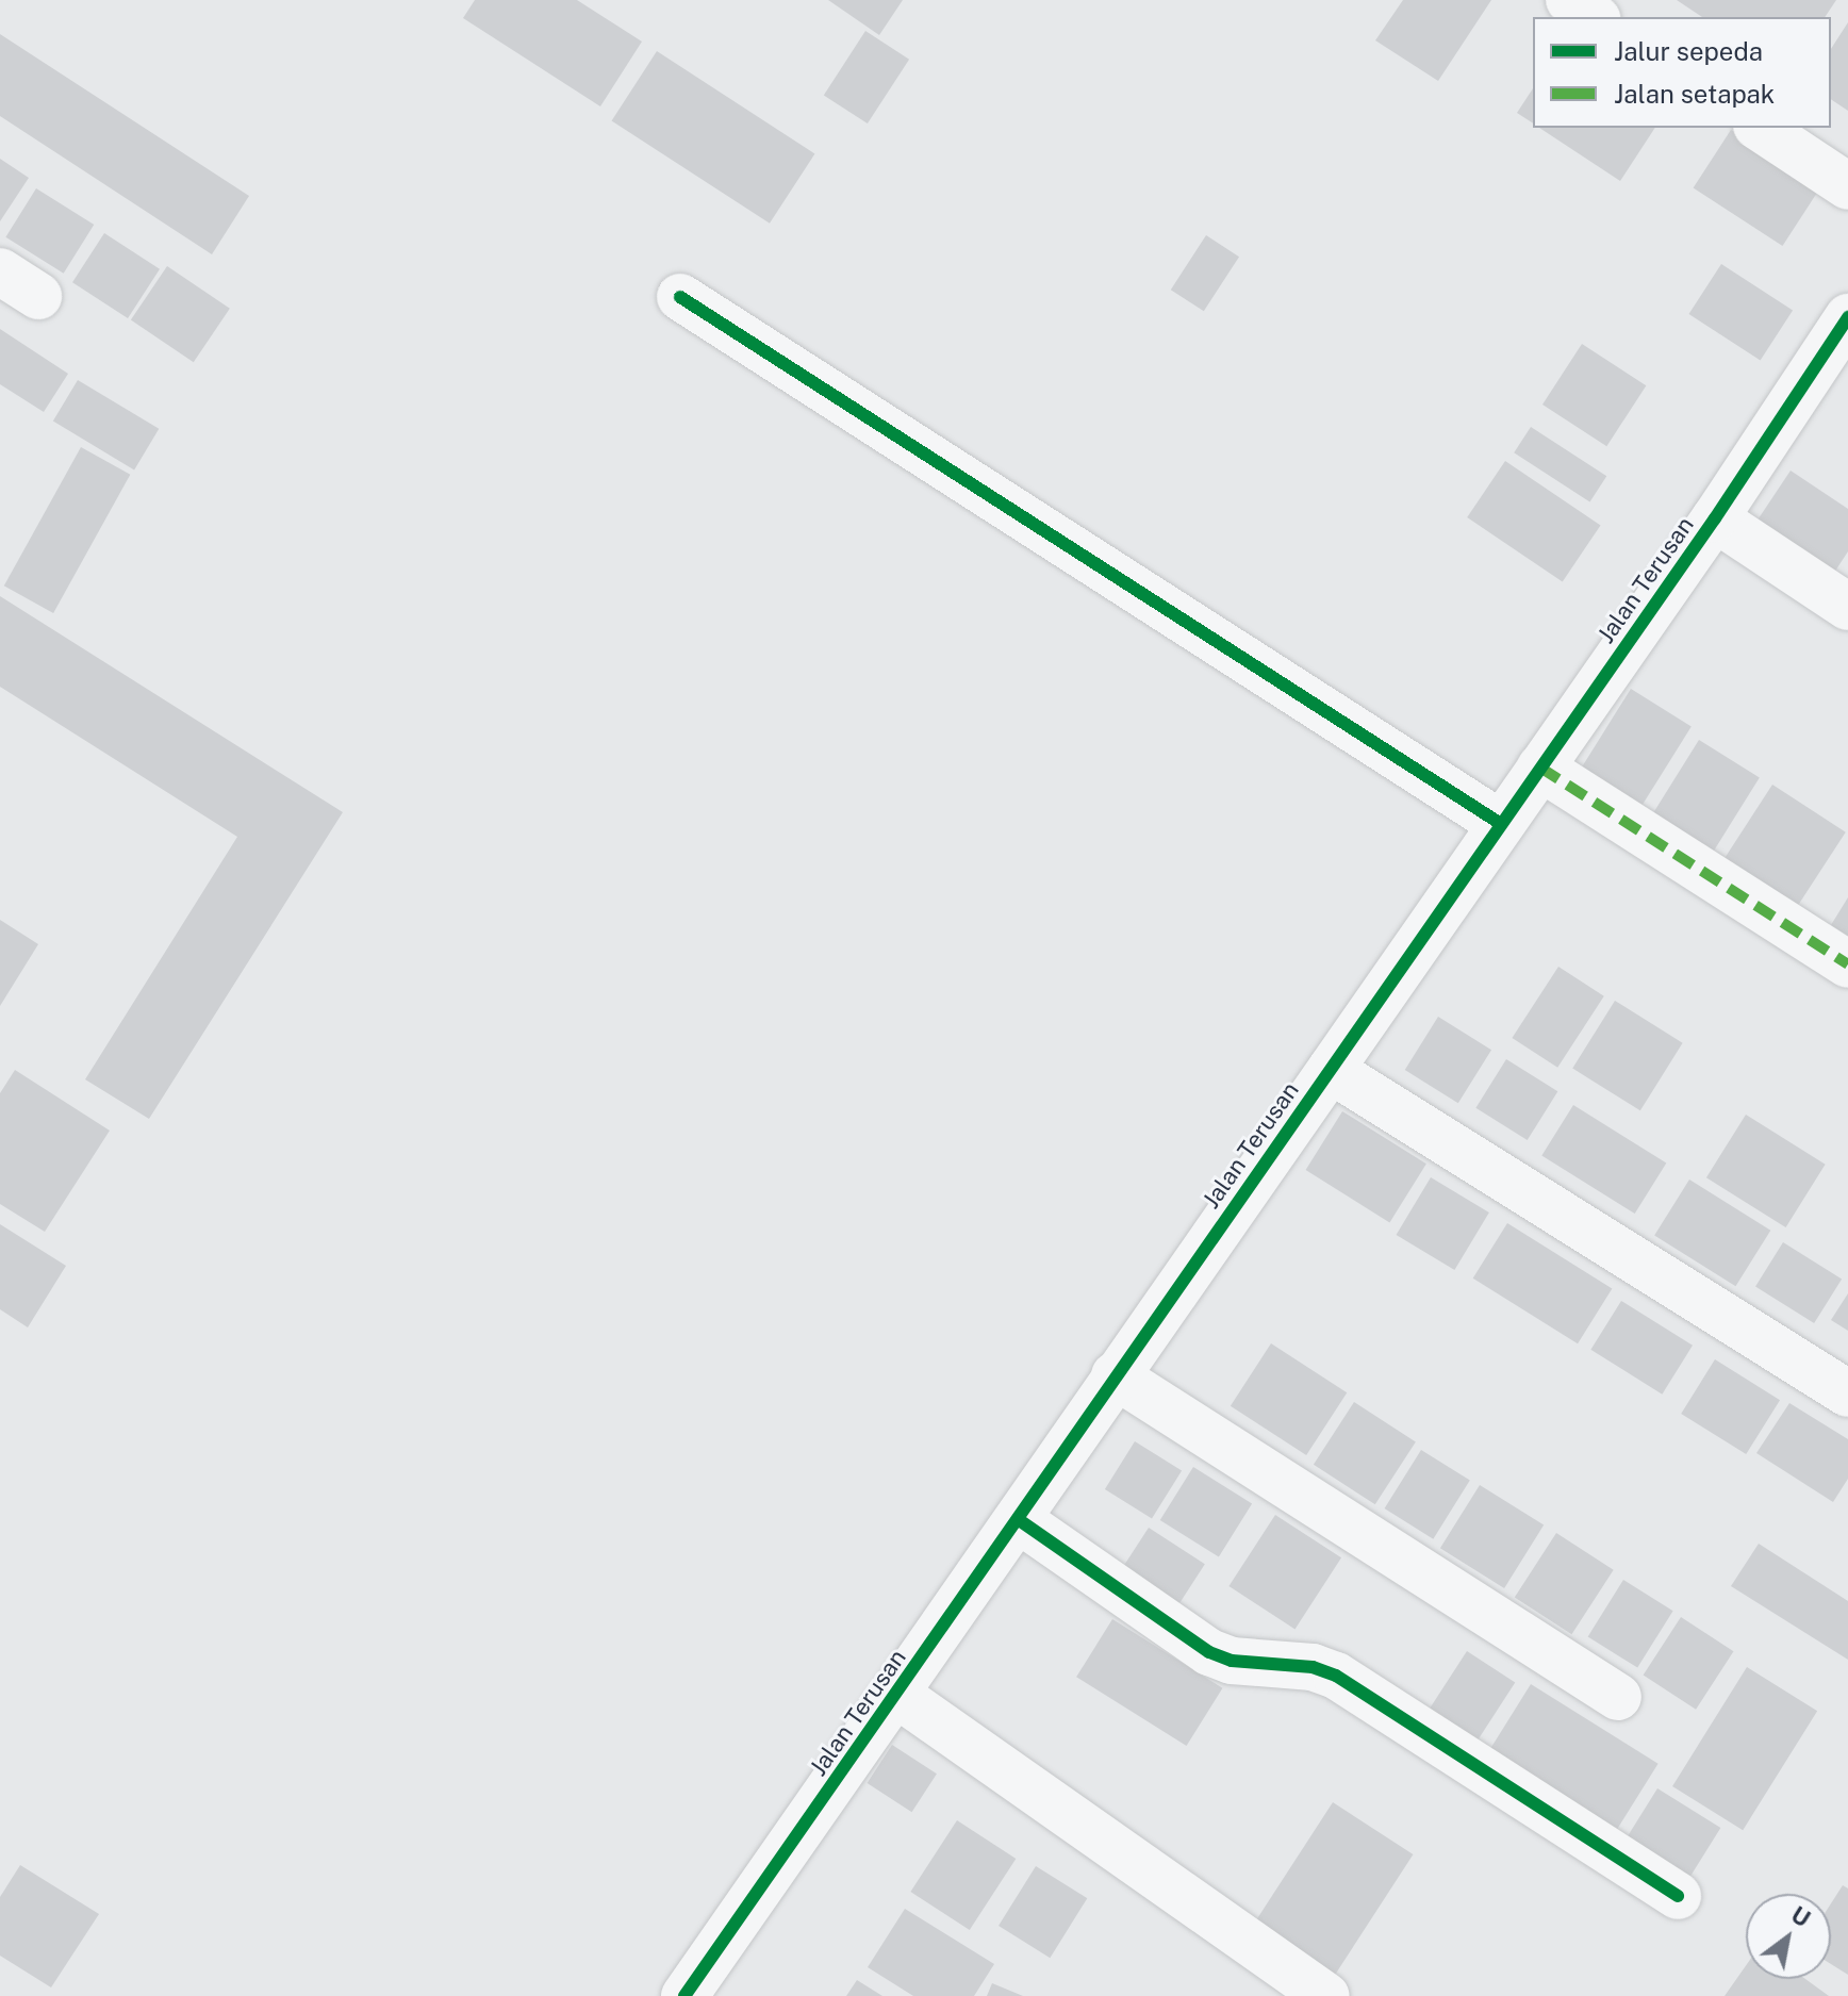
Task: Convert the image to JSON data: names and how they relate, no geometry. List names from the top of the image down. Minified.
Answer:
{"streets":{"street":["Jalan Terusan"]},"legend":["Jalur sepeda","Jalan setapak"],"north":"top right"}
